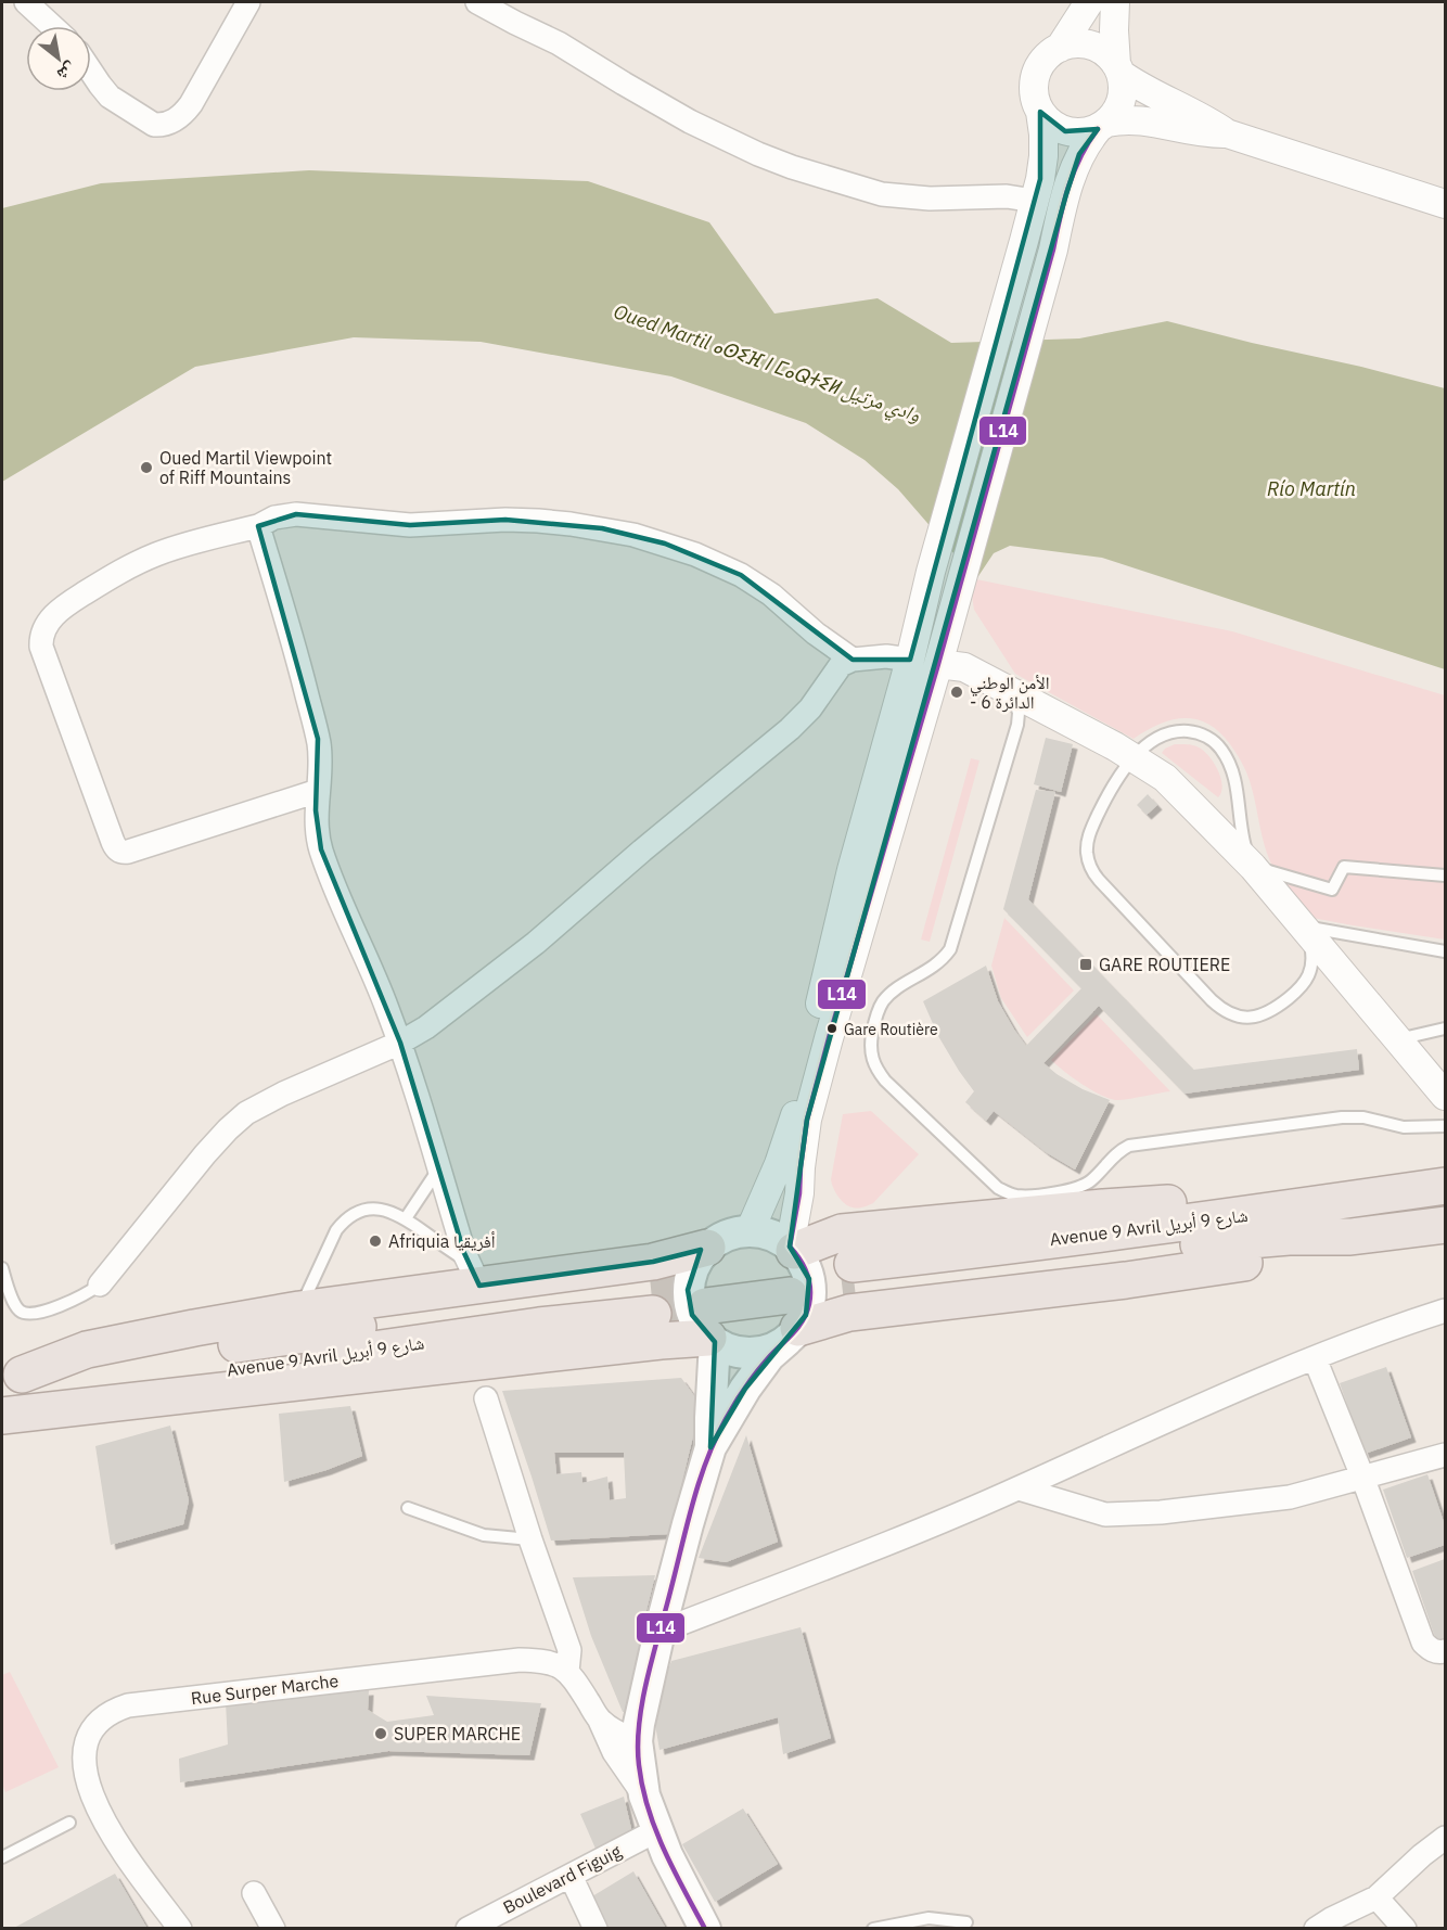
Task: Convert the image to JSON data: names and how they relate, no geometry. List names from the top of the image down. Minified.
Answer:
{"streets":{"highway":["Avenue 9 Avril شارع 9 أبريل"],"street":["Rue Surper Marche","Boulevard Figuig"]},"water":["Oued Martil ⴰⵙⵉⴼ ⵏ ⵎⴰⵕⵜⵉⵍ وادي مرتيل","Río Martín"],"places":{"other":["Oued Martil Viewpoint of Riff Mountains","الأمن الوطني - الدائرة 6","Gare Routière","Afriquia أفريقيا","SUPER MARCHE"],"transit":["GARE ROUTIERE"]},"lines":["transit line L14"],"north":"bottom right"}
